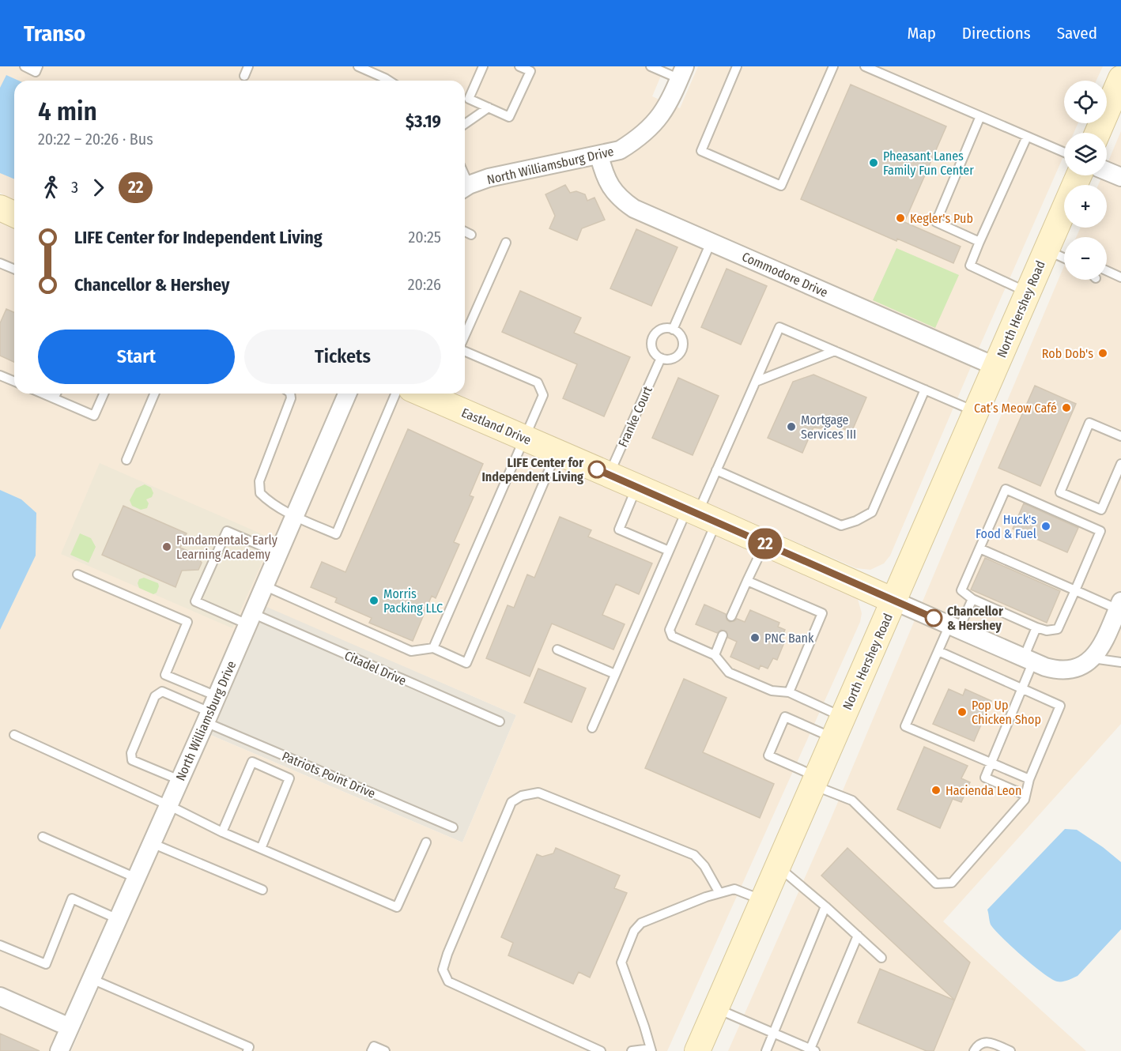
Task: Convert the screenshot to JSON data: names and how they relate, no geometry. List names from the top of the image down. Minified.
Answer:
{"streets":{"main road":["North Hershey Road","Eastland Drive"],"street":["North Williamsburg Drive","Commodore Drive"],"lane":["Franke Court","Citadel Drive","Patriots Point Drive"]},"crossings":[["North Williamsburg Drive","Commodore Drive"],["North Williamsburg Drive","Citadel Drive"],["North Williamsburg Drive","Patriots Point Drive"],["Commodore Drive","North Hershey Road"],["North Hershey Road","Eastland Drive"],["Franke Court","Eastland Drive"]],"places":["Pheasant Lanes Family Fun Center","Kegler's Pub","Rob Dob's","Cat’s Meow Café","Mortgage Services III","LIFE Center for Independent Living","Huck's Food & Fuel","Fundamentals Early Learning Academy","Morris Packing LLC","Chancellor & Hershey","PNC Bank","Pop Up Chicken Shop","Hacienda Leon"],"lines":["bus line 22"],"page":{"header":"Transo","nav":["Map","Directions","Saved"],"on_map":"22","map_buttons":["+","−"],"heading":["4 min","20:22 – 20:26 · Bus","$3.19"],"legs":["3","22"],"list":[{"name":"LIFE Center for Independent Living","value":"20:25"},{"name":"Chancellor & Hershey","value":"20:26"}],"buttons":["Start","Tickets"]}}
